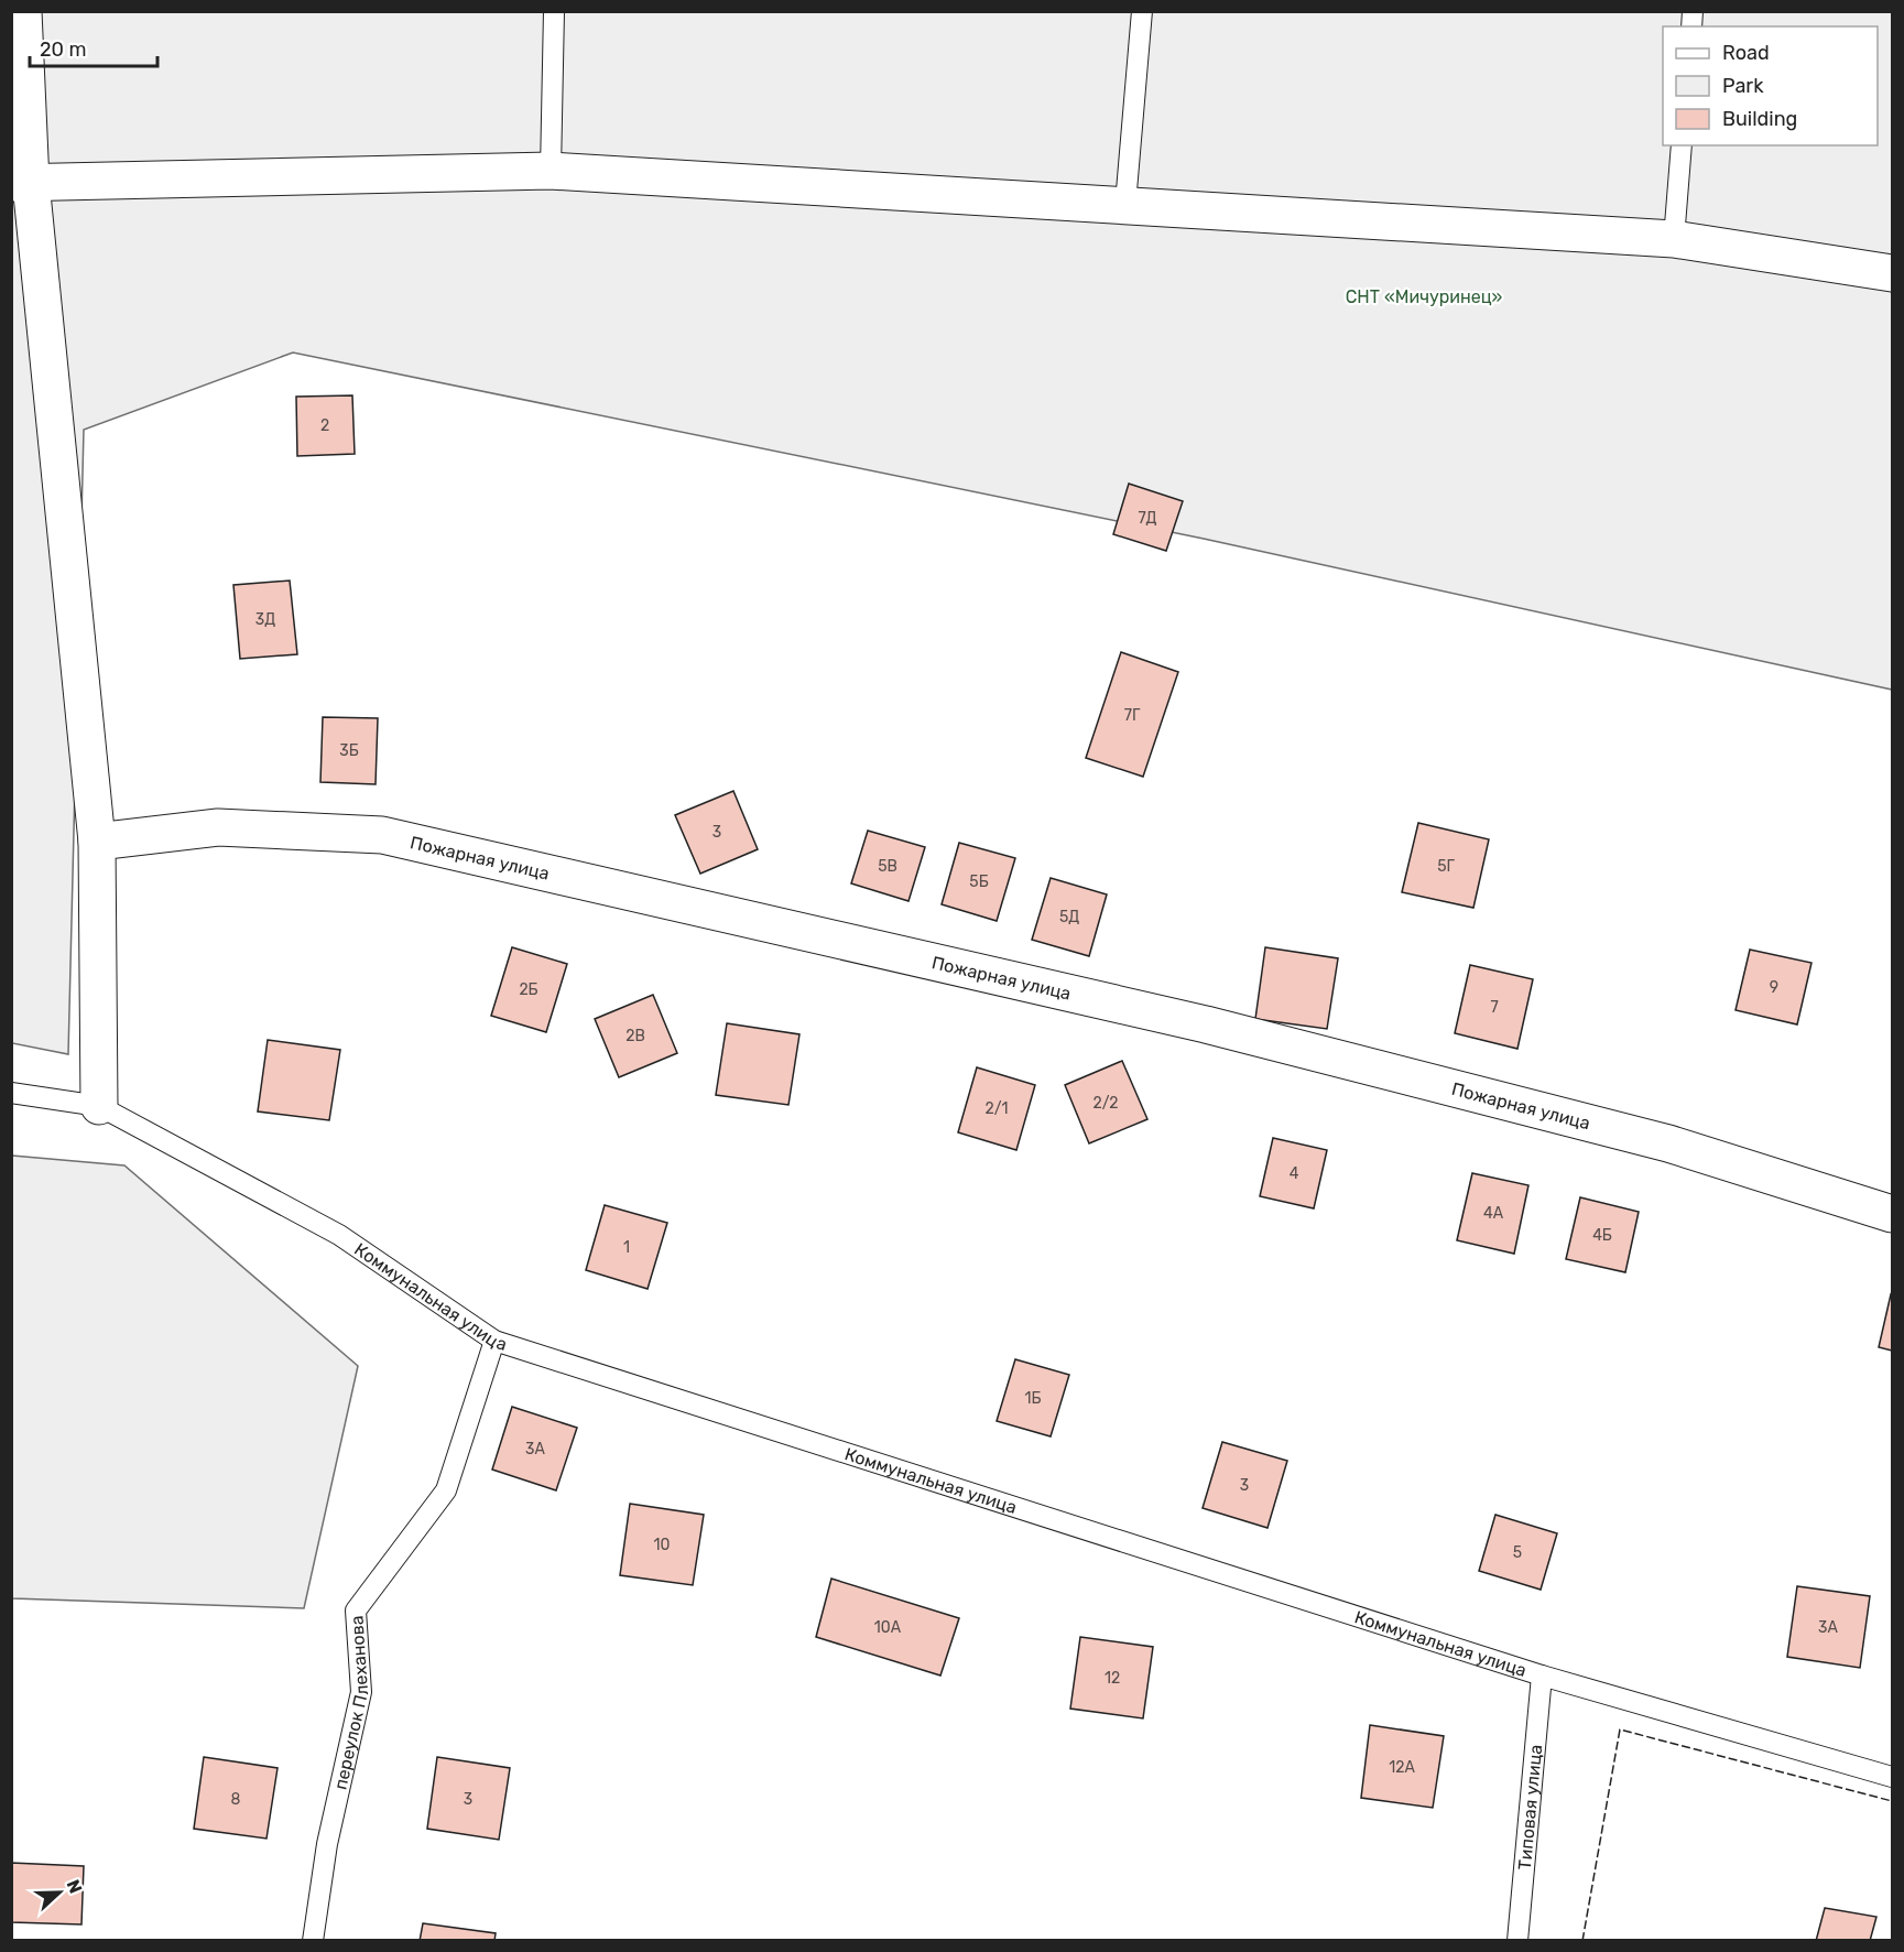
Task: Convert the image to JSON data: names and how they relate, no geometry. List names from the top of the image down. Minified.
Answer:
{"streets":{"street":["Пожарная улица"],"lane":["Коммунальная улица","переулок Плеханова","Типовая улица"]},"crossings":[["Коммунальная улица","переулок Плеханова"],["Коммунальная улица","Типовая улица"]],"parks":["СНТ «Мичуринец»"],"house_numbers":["2","7Д","3Д","7Г","3Б","3","5В","5Г","5Б","5Д","9","2Б","7","2В","2/2","2/1","4","4А","4Б","1","1Б","3А","3","10","5","10А","3А","12","12А","8","3"],"legend":["Road","Park","Building"],"scale_bar":"20 m","north":"right"}
